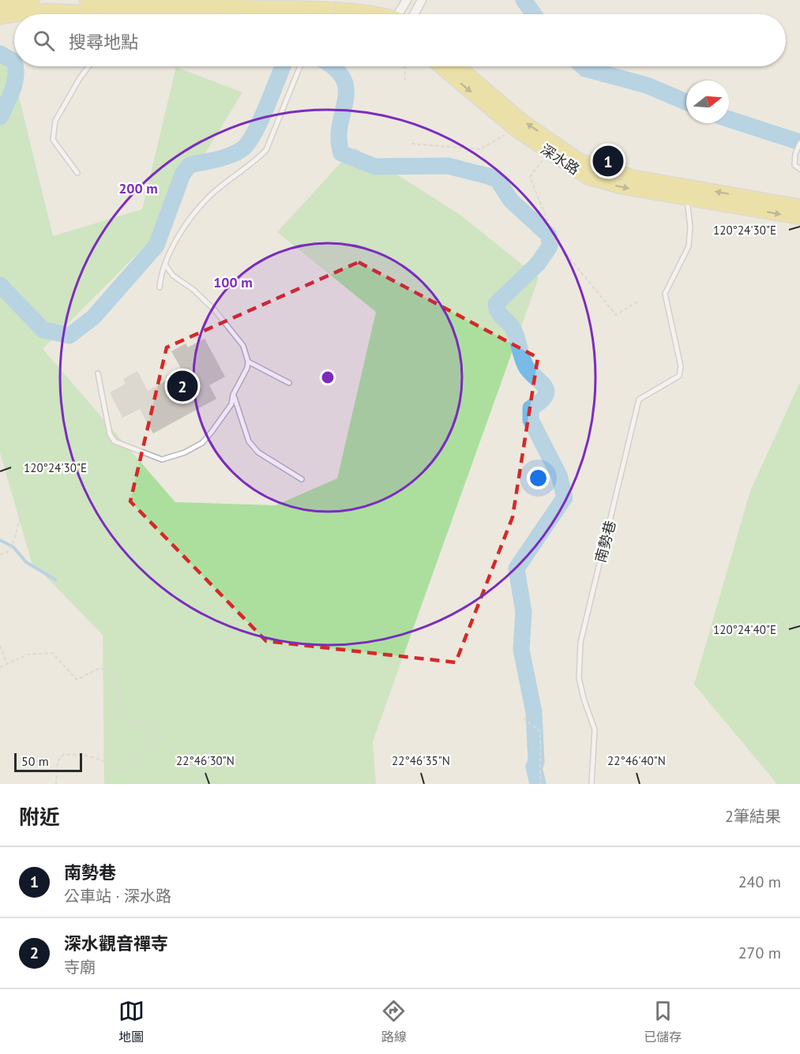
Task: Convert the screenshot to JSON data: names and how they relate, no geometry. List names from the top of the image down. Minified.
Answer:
{"streets":{"main road":["深水路"],"lane":["南勢巷"]},"crossings":[["深水路","南勢巷"]],"scale_bar":"50 m","north":"right","page":{"search":"搜尋地點","pins":["1","2"],"scale":"50 m","heading":["附近","2筆結果"],"list":[{"mark":"1","name":"南勢巷","note":"公車站 · 深水路","value":"240 m"},{"mark":"2","name":"深水觀音禪寺","note":"寺廟","value":"270 m"}],"nav":["地圖","路線","已儲存"]},"coordinates":["120°24'30\"E","120°24'40\"E","22°46'30\"N","22°46'35\"N","22°46'40\"N"],"rings":["200 m","100 m"]}
